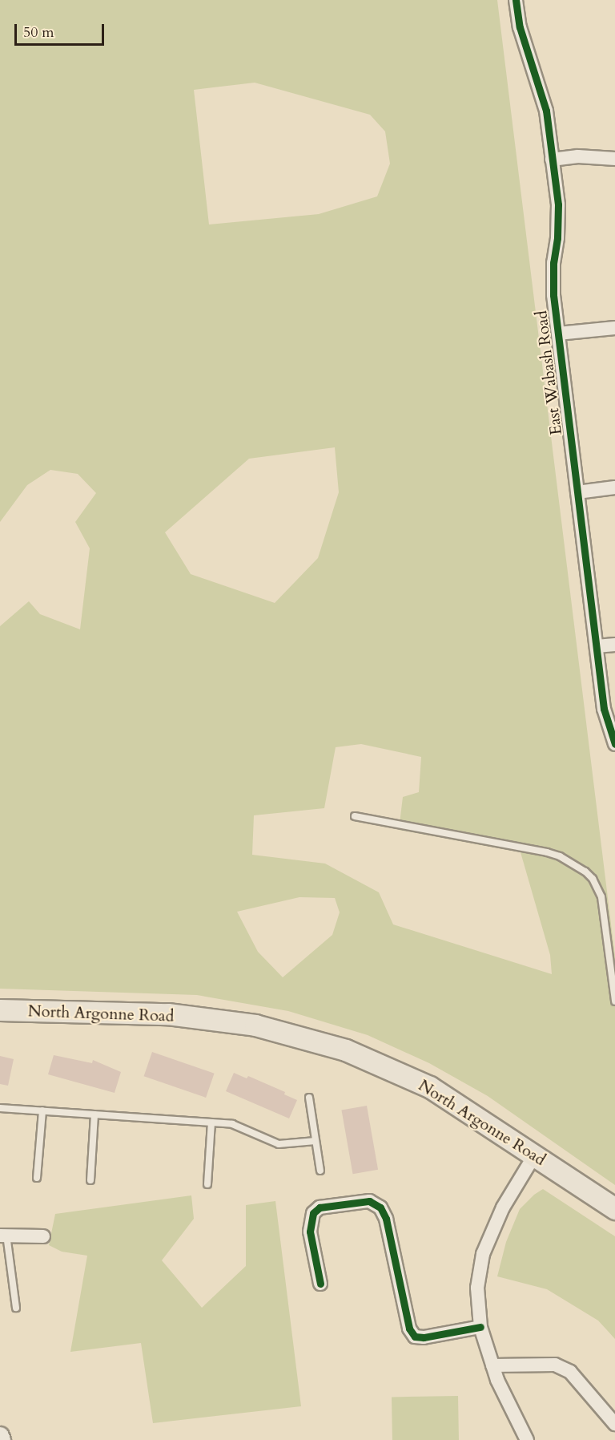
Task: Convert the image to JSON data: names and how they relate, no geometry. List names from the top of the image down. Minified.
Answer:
{"streets":{"main road":["North Argonne Road"],"street":["East Wabash Road"]},"scale_bar":"50 m"}
